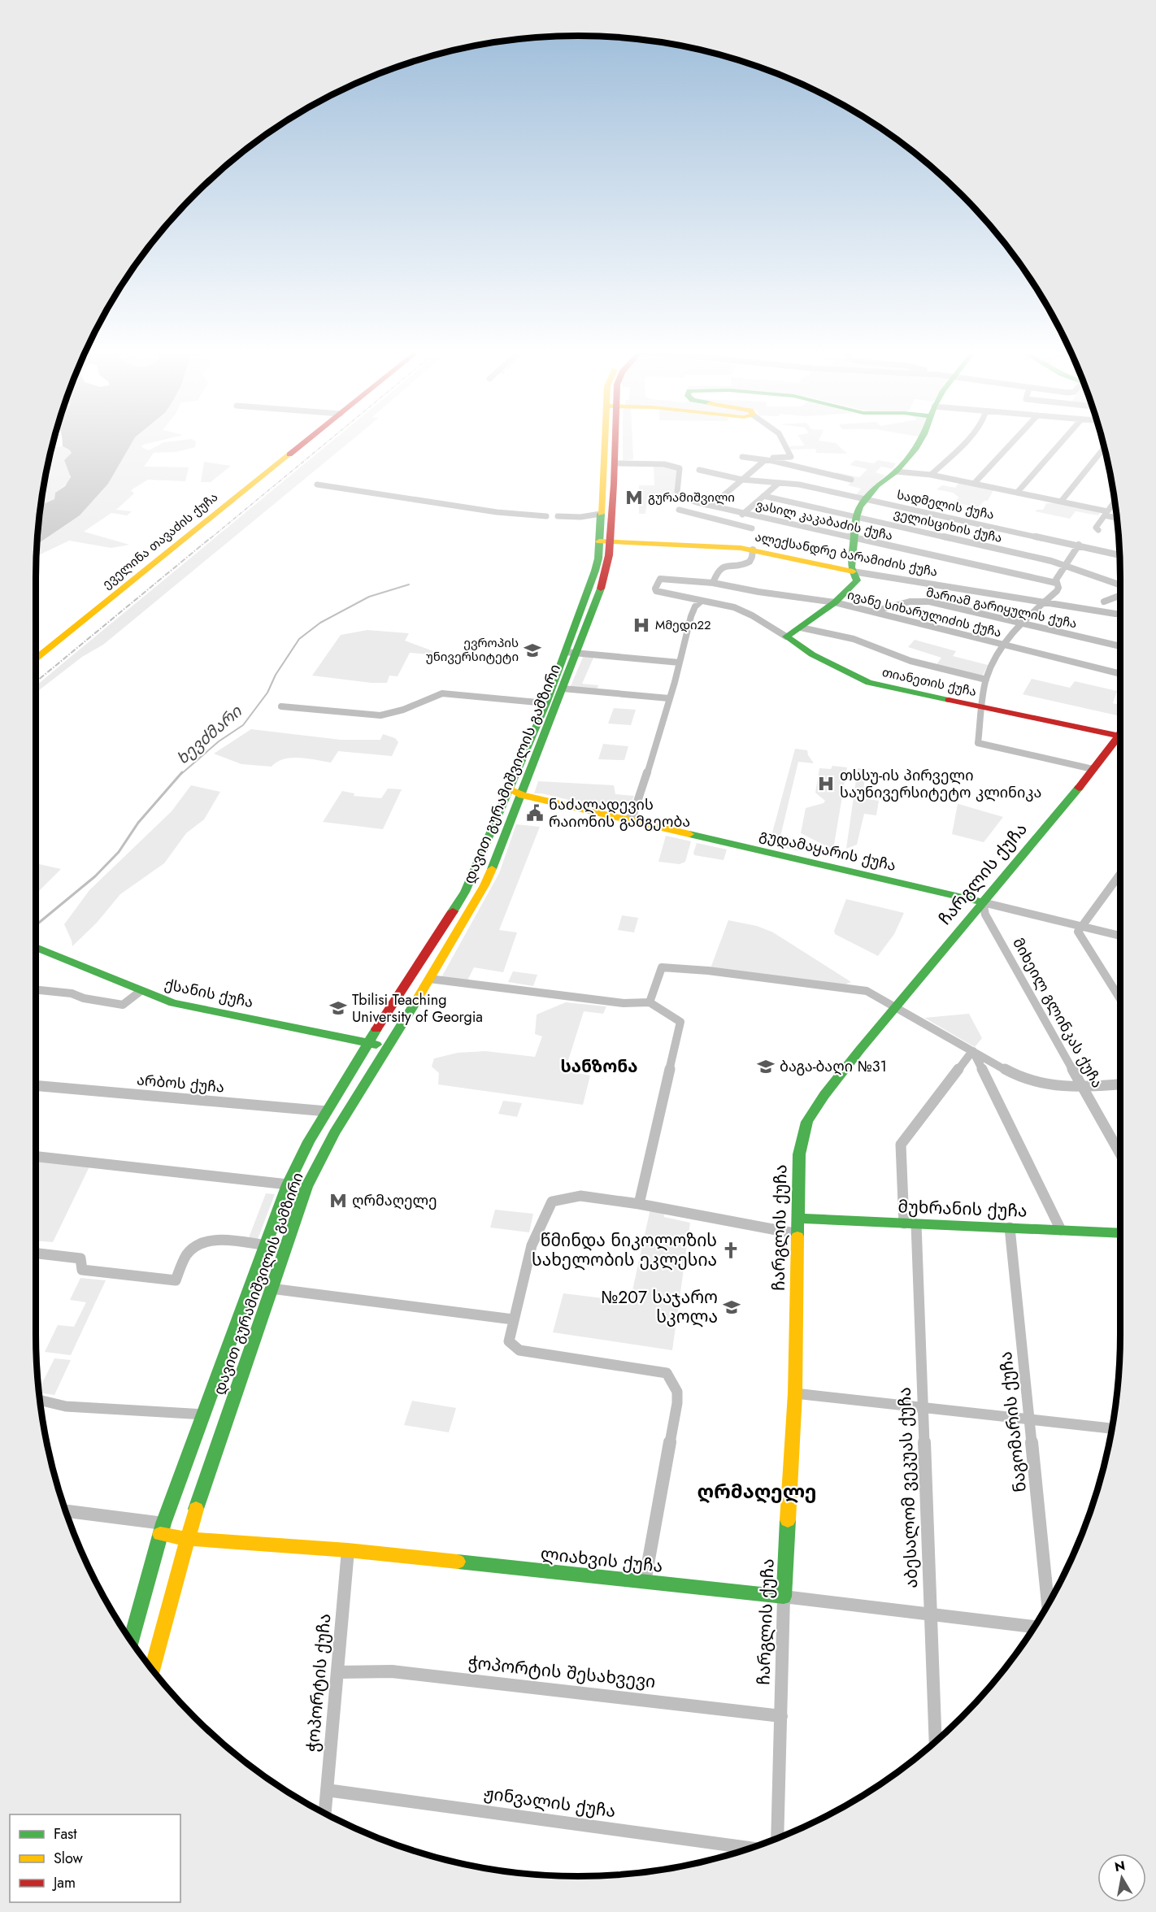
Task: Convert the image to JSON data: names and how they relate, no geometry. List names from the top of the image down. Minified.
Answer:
{"streets":{"main road":["ეველინა თავაძის ქუჩა","ალექსანდრე ბარამიძის ქუჩა","თიანეთის ქუჩა","დავით გურამიშვილის გამზირი","გუდამაყარის ქუჩა","ჩარგლის ქუჩა","ქსანის ქუჩა","მუხრანის ქუჩა","ლიახვის ქუჩა"],"street":["სადმელის ქუჩა","ვასილ კაკაბაძის ქუჩა","ველისციხის ქუჩა","მარიამ გარიყულის ქუჩა","ივანე სიხარულიძის ქუჩა","მიხეილ გლინკას ქუჩა","არბოს ქუჩა","ნაგომარის ქუჩა","აბესალომ ვეკუას ქუჩა","ჭოპორტის შესახვევი","ჭოპორტის ქუჩა","ჟინვალის ქუჩა"]},"crossings":[["ვასილ კაკაბაძის ქუჩა","დავით გურამიშვილის გამზირი"],["ალექსანდრე ბარამიძის ქუჩა","დავით გურამიშვილის გამზირი"],["მარიამ გარიყულის ქუჩა","ივანე სიხარულიძის ქუჩა"],["ივანე სიხარულიძის ქუჩა","თიანეთის ქუჩა"],["დავით გურამიშვილის გამზირი","გუდამაყარის ქუჩა"],["დავით გურამიშვილის გამზირი","ქსანის ქუჩა"],["დავით გურამიშვილის გამზირი","არბოს ქუჩა"],["დავით გურამიშვილის გამზირი","ლიახვის ქუჩა"],["გუდამაყარის ქუჩა","ჩარგლის ქუჩა"],["გუდამაყარის ქუჩა","მიხეილ გლინკას ქუჩა"],["ჩარგლის ქუჩა","მიხეილ გლინკას ქუჩა"],["ჩარგლის ქუჩა","მუხრანის ქუჩა"],["ჩარგლის ქუჩა","ლიახვის ქუჩა"],["ჩარგლის ქუჩა","ჭოპორტის შესახვევი"],["მუხრანის ქუჩა","ნაგომარის ქუჩა"],["მუხრანის ქუჩა","აბესალომ ვეკუას ქუჩა"],["აბესალომ ვეკუას ქუჩა","ლიახვის ქუჩა"],["ლიახვის ქუჩა","ჭოპორტის ქუჩა"],["ჭოპორტის შესახვევი","ჭოპორტის ქუჩა"],["ჭოპორტის ქუჩა","ჟინვალის ქუჩა"]],"districts":["სანზონა","ღრმაღელე"],"water":["ხევძმარი"],"places":{"metro station":["გურამიშვილი","ღრმაღელე"],"hospital":["Mმედი22","თსსუ-ის პირველი საუნივერსიტეტო კლინიკა"],"school or university":["ევროპის უნივერსიტეტი","Tbilisi Teaching University of Georgia","ბაგა-ბაღი №31","№207 საჯარო სკოლა"],"public building":["ნაძალადევის რაიონის გამგეობა"],"church":["წმინდა ნიკოლოზის სახელობის ეკლესია"]},"legend":["Fast","Slow","Jam"],"north":"top"}
